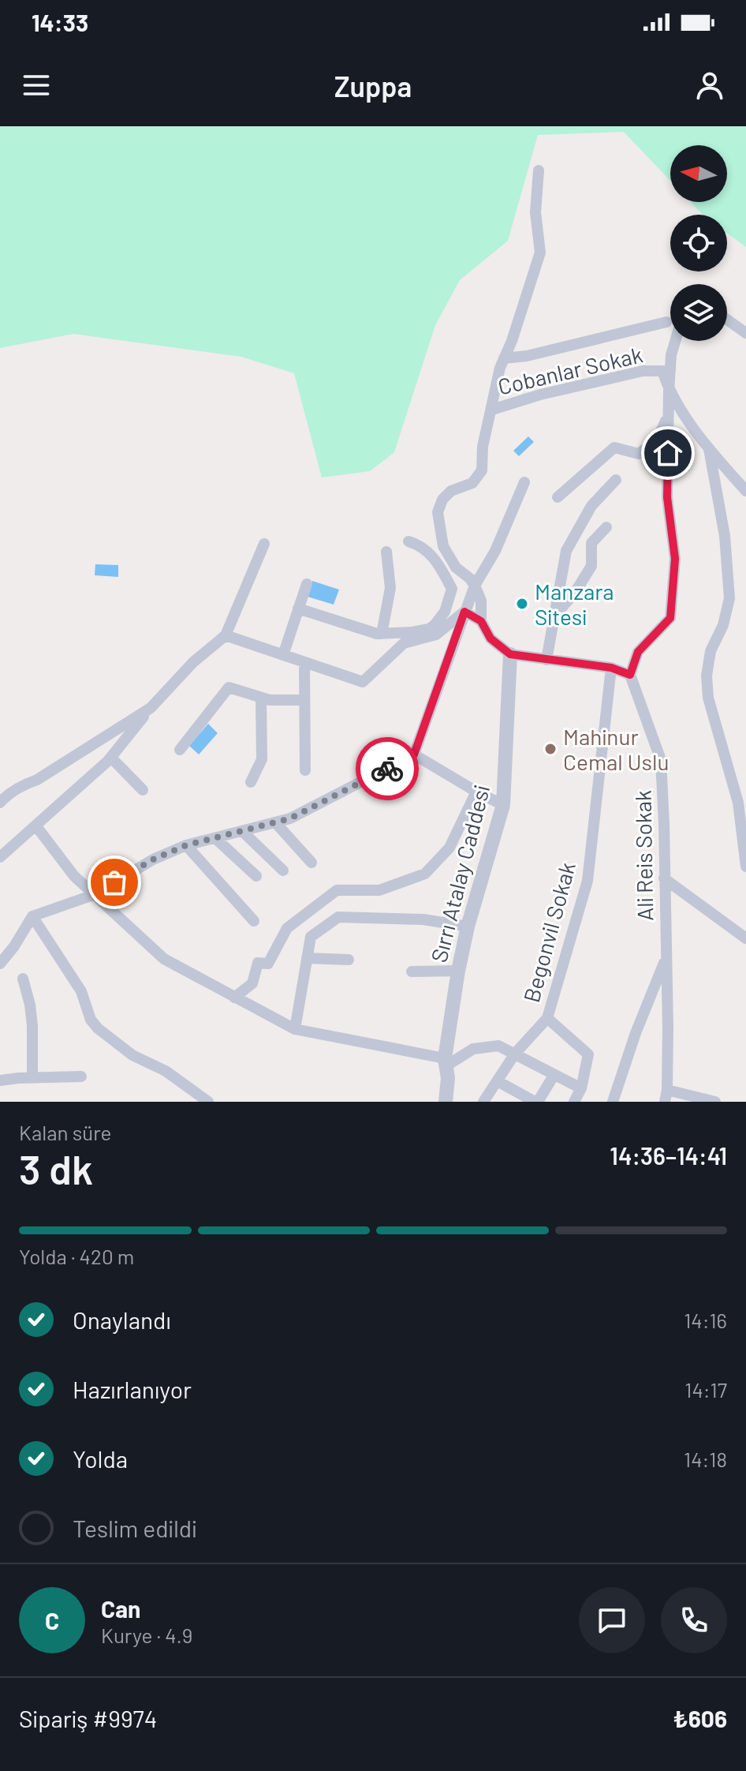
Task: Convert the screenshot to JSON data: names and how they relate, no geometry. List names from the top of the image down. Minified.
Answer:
{"streets":{"street":["Cobanlar Sokak","Ali Reis Sokak","Sırrı Atalay Caddesi","Begonvil Sokak"]},"places":["Manzara Sitesi","Mahinur Cemal Uslu"],"north":"left","page":{"status":"14:33","header":"Zuppa","heading":["3 dk","Kalan süre","14:36–14:41"],"panel":["Can","Kurye · 4.9","Sipariş #9974","₺606"],"bar":"Yolda · 420 m","list":[["Onaylandı","14:16"],["Hazırlanıyor","14:17"],["Yolda","14:18"],"Teslim edildi"],"round":"C"}}
